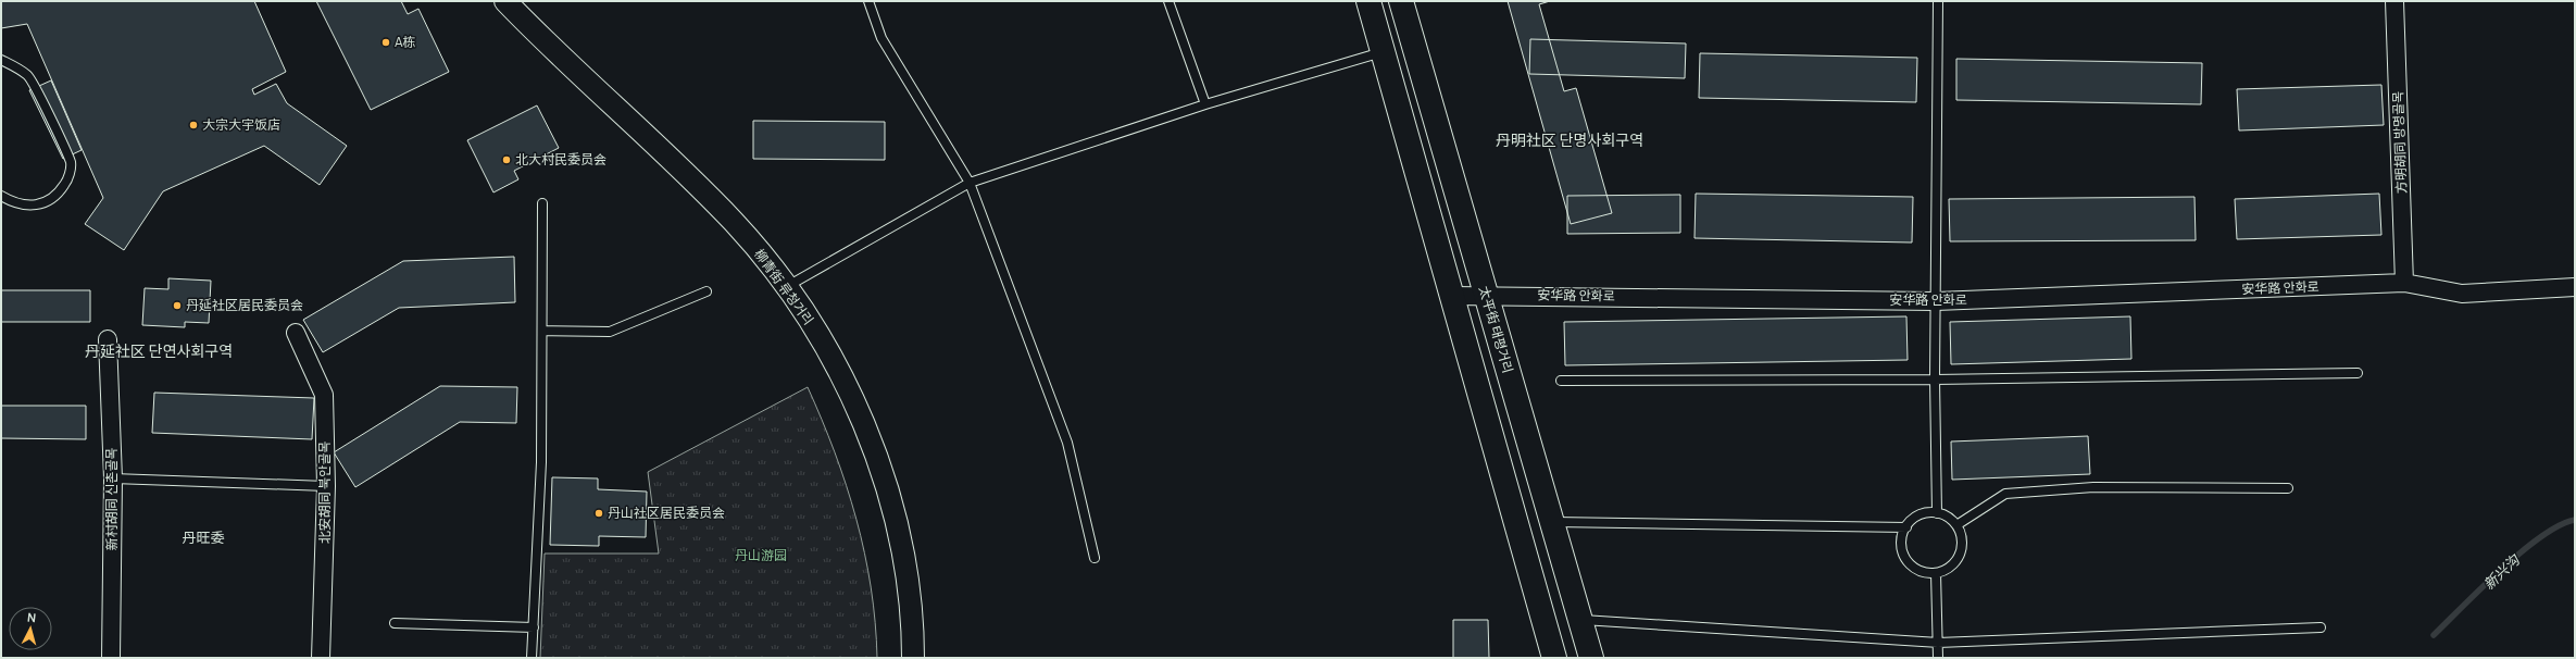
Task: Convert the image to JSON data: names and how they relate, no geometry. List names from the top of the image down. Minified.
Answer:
{"streets":{"main road":["太平街 태평거리"],"street":["方明胡同 방명골목","柳青街 류청거리","安华路 안화로","北安胡同 북안골목","新村胡同 신촌골목"]},"crossings":[["方明胡同 방명골목","安华路 안화로"],["安华路 안화로","太平街 태평거리"]],"districts":["丹明社区 단명사회구역","丹延社区 단연사회구역","丹旺委"],"water":["新兴沟"],"parks":["丹山游园"],"places":["A栋","大宗大宇饭店","北大村民委员会","丹延社区居民委员会","丹山社区居民委员会"],"north":"top"}
